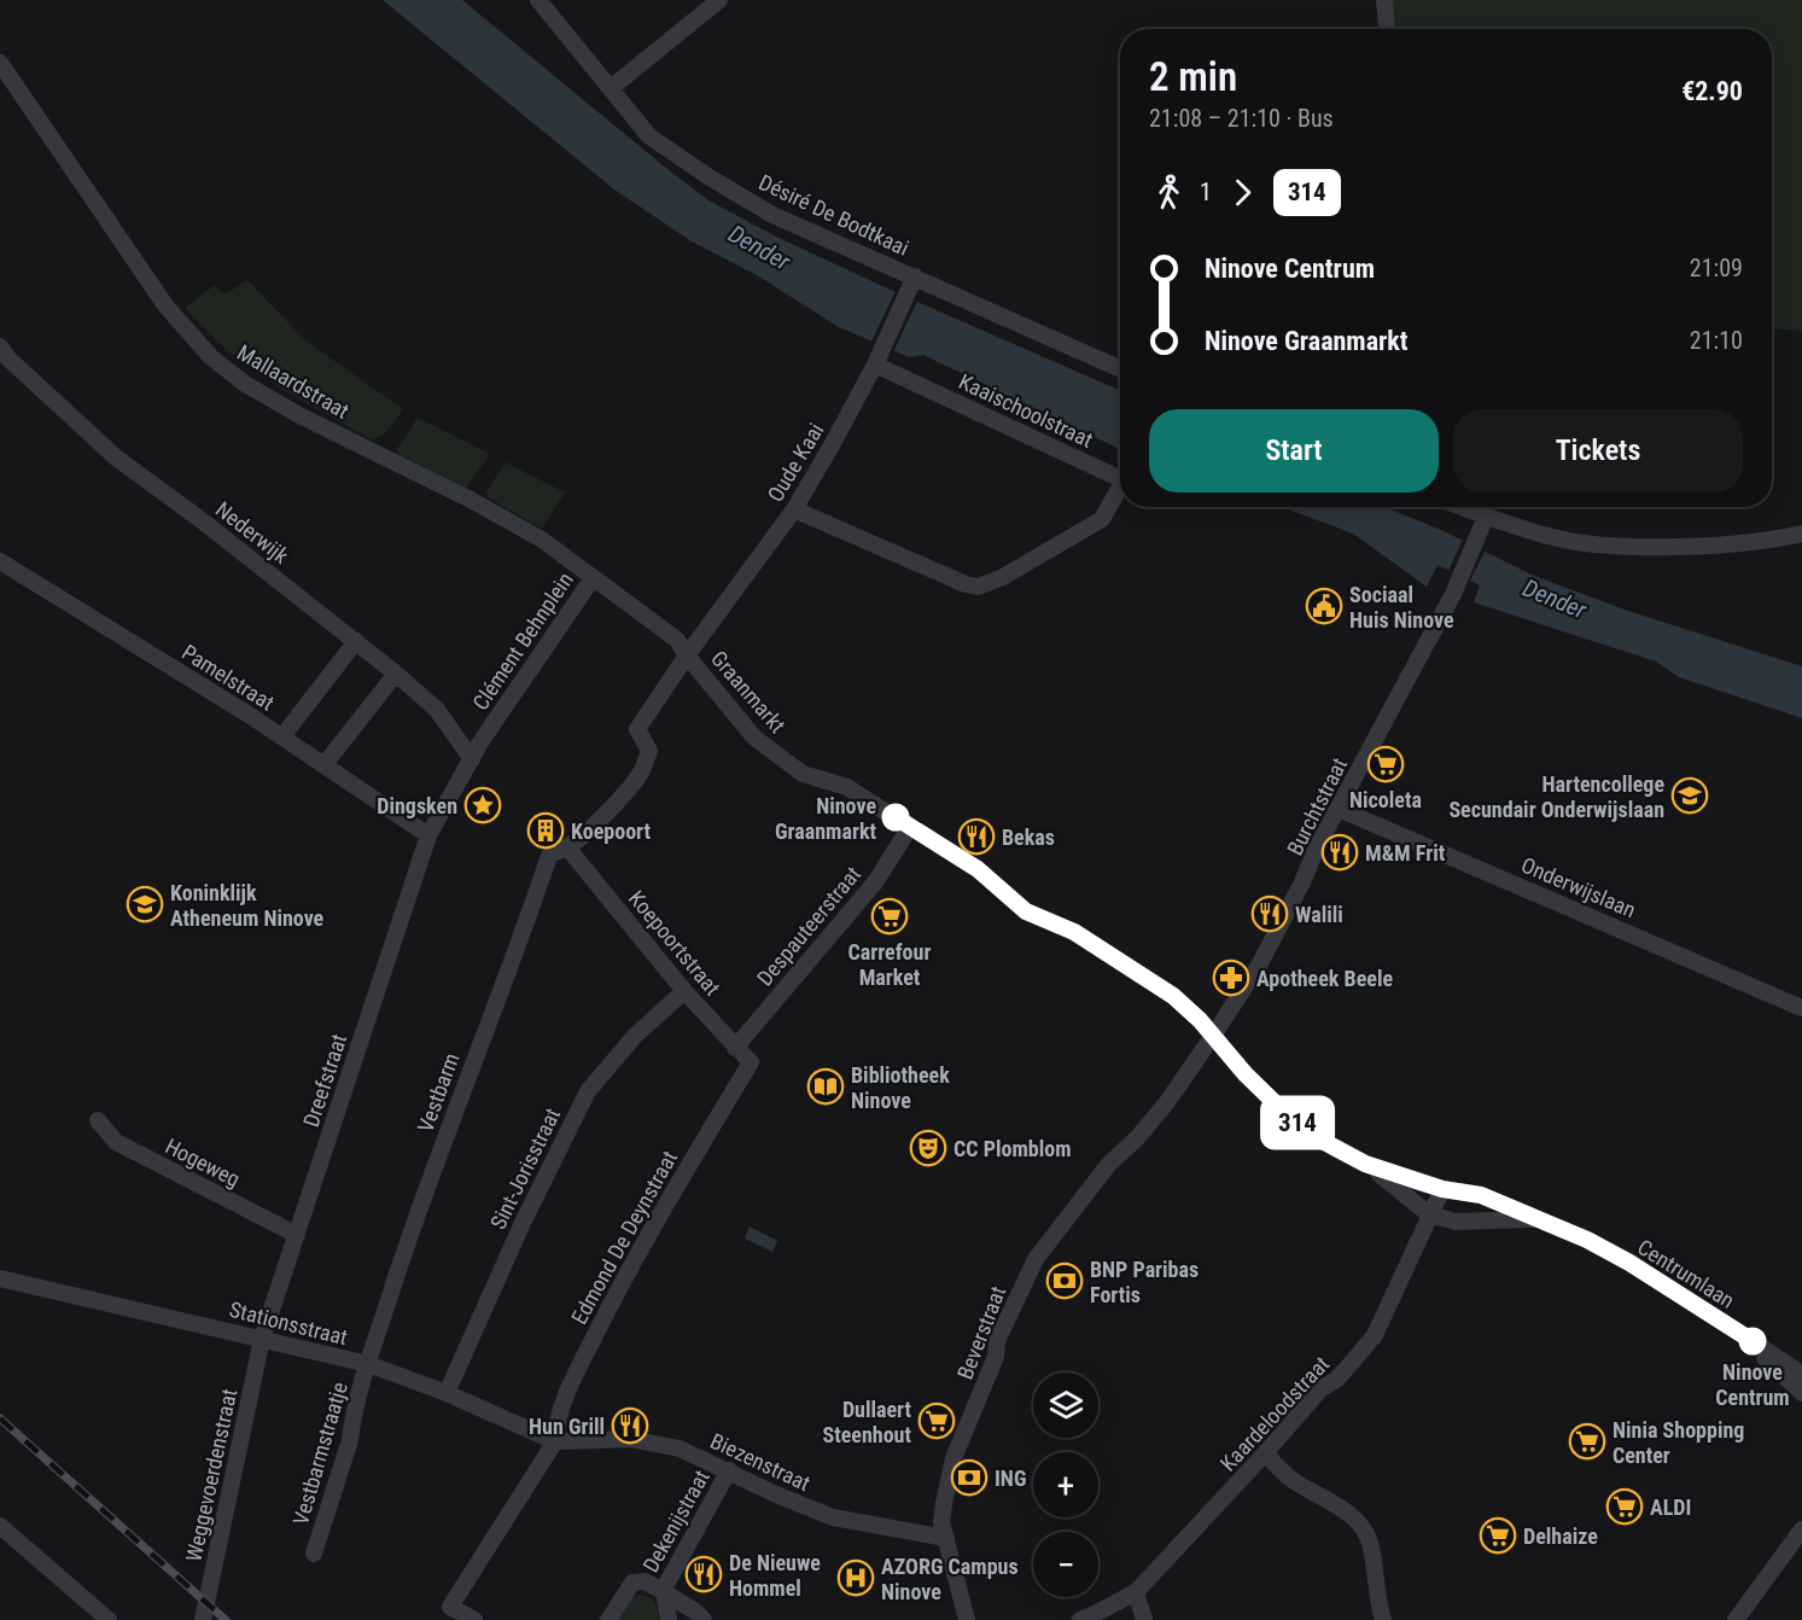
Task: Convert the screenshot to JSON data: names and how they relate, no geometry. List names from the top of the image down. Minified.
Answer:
{"streets":{"street":["Désiré De Bodtkaai","Mallaardstraat","Kaaischoolstraat","Oude Kaai","Nederwijk","Clément Behnplein","Pamelstraat","Graanmarkt","Burchtstraat","Onderwijslaan","Despauteerstraat","Koepoortstraat","Dreefstraat","Vestbarm","Hogeweg","Sint-Jorisstraat","Edmond De Deynstraat","Centrumlaan","Stationsstraat","Beverstraat","Kaardeloodstraat","Vestbarmstraatje","Biezenstraat","Weggevoerdenstraat","Dekenijstraat"]},"crossings":[["Désiré De Bodtkaai","Oude Kaai"],["Mallaardstraat","Clément Behnplein"],["Kaaischoolstraat","Oude Kaai"],["Oude Kaai","Clément Behnplein"],["Oude Kaai","Graanmarkt"],["Oude Kaai","Koepoortstraat"],["Oude Kaai","Vestbarm"],["Nederwijk","Clément Behnplein"],["Clément Behnplein","Pamelstraat"],["Clément Behnplein","Graanmarkt"],["Clément Behnplein","Dreefstraat"],["Pamelstraat","Dreefstraat"],["Graanmarkt","Burchtstraat"],["Graanmarkt","Despauteerstraat"],["Graanmarkt","Centrumlaan"],["Burchtstraat","Onderwijslaan"],["Burchtstraat","Centrumlaan"],["Burchtstraat","Beverstraat"],["Despauteerstraat","Koepoortstraat"],["Koepoortstraat","Vestbarm"],["Koepoortstraat","Sint-Jorisstraat"],["Koepoortstraat","Edmond De Deynstraat"],["Dreefstraat","Hogeweg"],["Dreefstraat","Stationsstraat"],["Dreefstraat","Weggevoerdenstraat"],["Vestbarm","Stationsstraat"],["Vestbarm","Vestbarmstraatje"],["Sint-Jorisstraat","Stationsstraat"],["Edmond De Deynstraat","Stationsstraat"],["Edmond De Deynstraat","Biezenstraat"],["Centrumlaan","Kaardeloodstraat"],["Stationsstraat","Vestbarmstraatje"],["Stationsstraat","Biezenstraat"],["Stationsstraat","Weggevoerdenstraat"],["Beverstraat","Biezenstraat"],["Biezenstraat","Dekenijstraat"]],"water":["Dender"],"places":{"public building":["Sociaal Huis Ninove"],"supermarket":["Nicoleta","Carrefour Market","Dullaert Steenhout","Ninia Shopping Center","ALDI","Delhaize"],"school or university":["Hartencollege Secundair Onderwijslaan","Koninklijk Atheneum Ninove"],"place":["Dingsken"],"other":["Ninove Graanmarkt","Ninove Centrum"],"building":["Koepoort"],"restaurant":["Bekas","M&M Frit","Walili","Hun Grill","De Nieuwe Hommel"],"pharmacy":["Apotheek Beele"],"library":["Bibliotheek Ninove"],"theatre":["CC Plomblom"],"bank":["BNP Paribas Fortis","ING"],"hospital":["AZORG Campus Ninove"]},"lines":["bus line 314"],"page":{"on_map":"314","heading":["2 min","21:08 – 21:10 · Bus","€2.90"],"legs":["1","314"],"list":[{"name":"Ninove Centrum","value":"21:09"},{"name":"Ninove Graanmarkt","value":"21:10"}],"buttons":["Start","Tickets"],"map_buttons":["+","−"]}}
